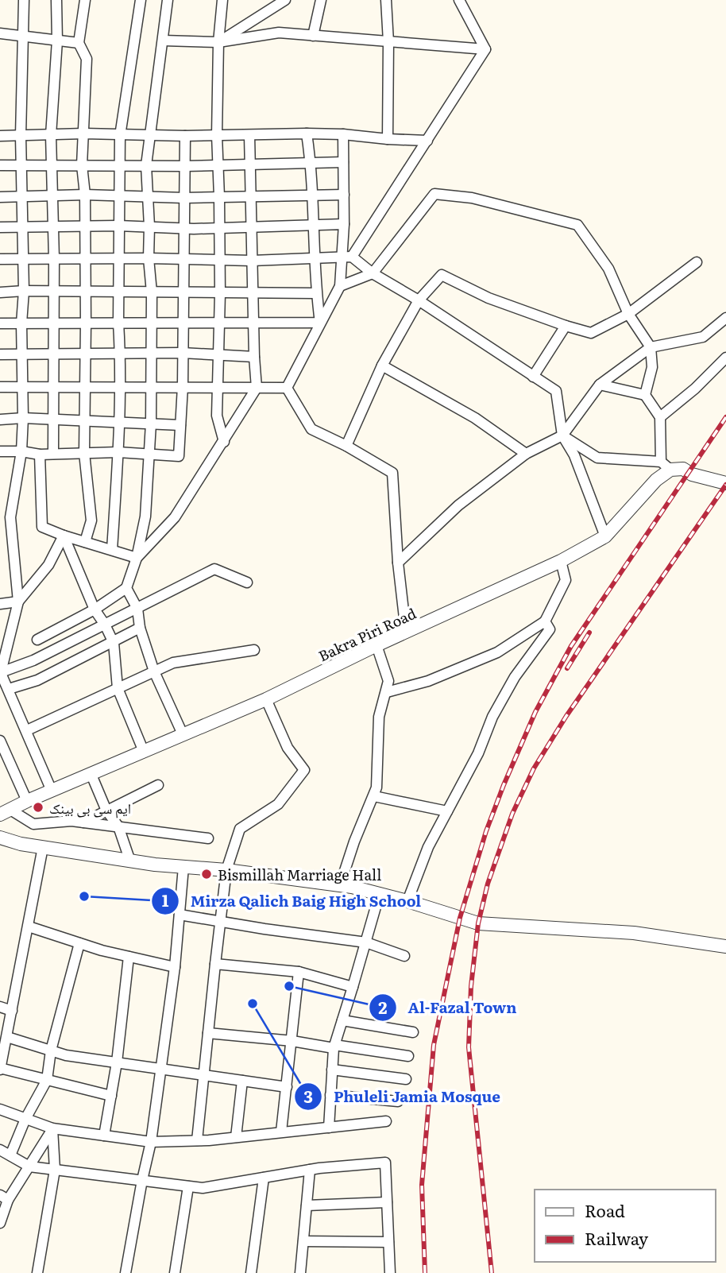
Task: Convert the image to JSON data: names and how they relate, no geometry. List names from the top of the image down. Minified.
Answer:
{"streets":{"street":["Bakra Piri Road"]},"places":["ایم سی بی بینک","Bismillah Marriage Hall","Mirza Qalich Baig High School","Al-Fazal Town","Phuleli Jamia Mosque"],"legend":["Road","Railway"]}
